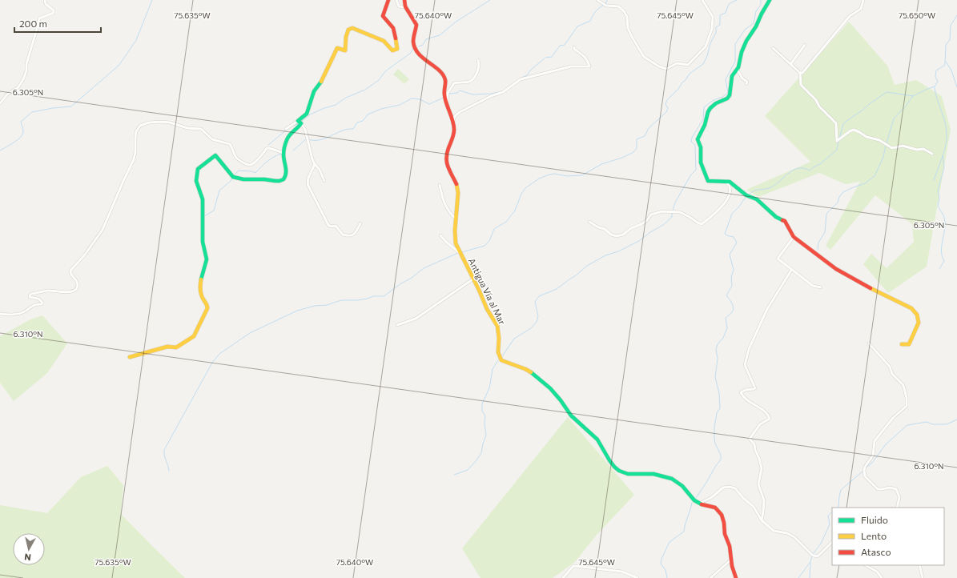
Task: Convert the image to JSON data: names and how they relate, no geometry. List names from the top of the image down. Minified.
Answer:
{"streets":{"street":["Antigua Vía al Mar"]},"legend":["Fluido","Lento","Atasco"],"scale_bar":"200 m","north":"bottom","coordinates":["75.635°W","75.640°W","75.645°W","75.650°W","6.305°N","6.310°N"]}
